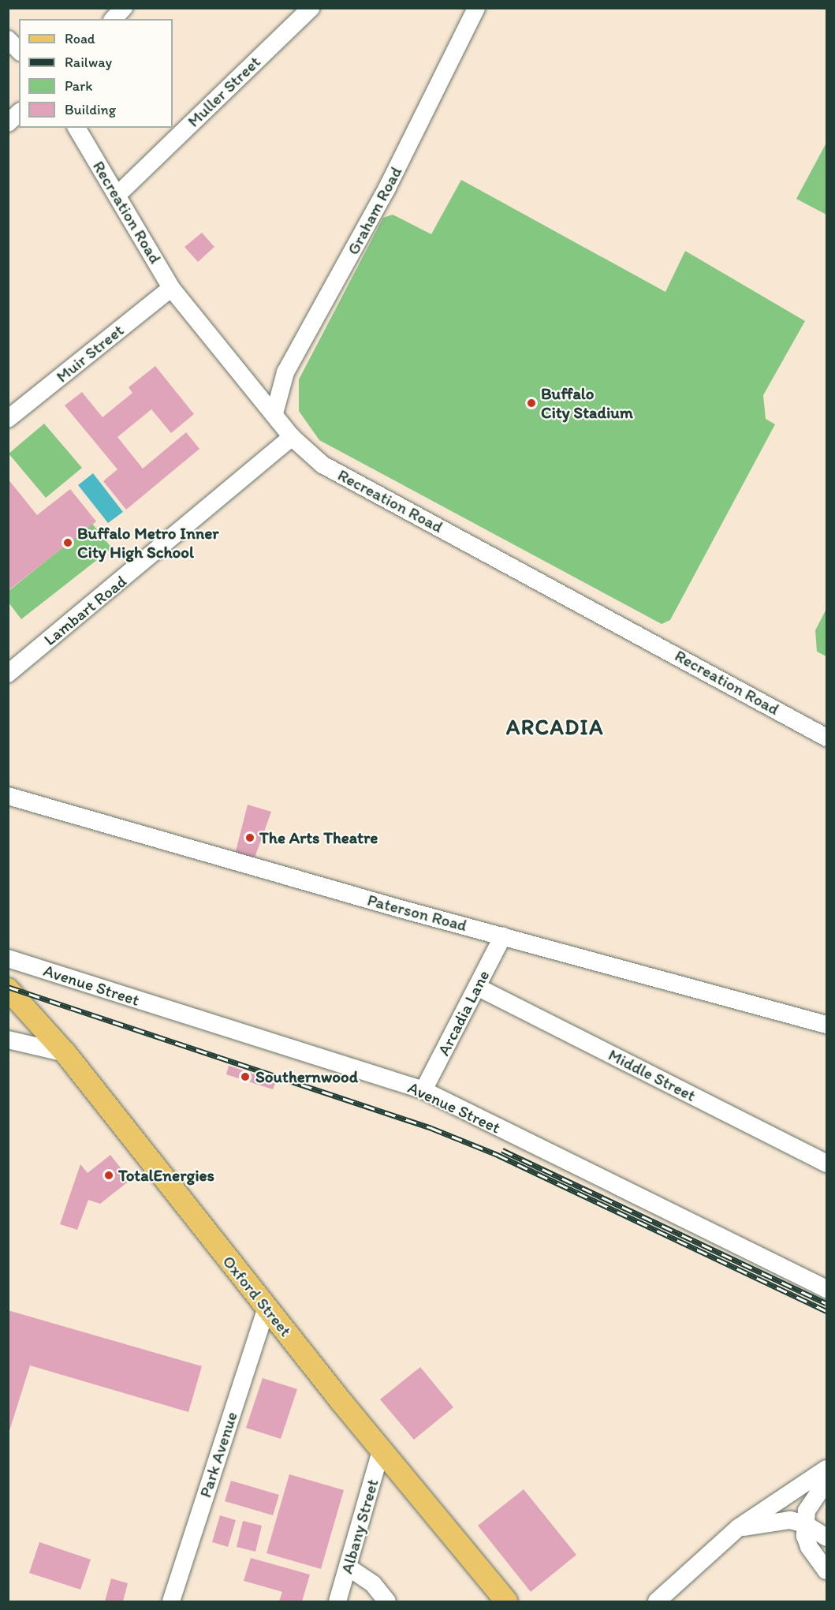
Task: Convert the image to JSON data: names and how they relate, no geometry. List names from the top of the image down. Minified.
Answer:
{"streets":{"main road":["Oxford Street"],"street":["Muller Street","Graham Road","Recreation Road","Muir Street","Lambart Road","Paterson Road","Avenue Street","Arcadia Lane","Middle Street","Park Avenue","Albany Street"]},"crossings":[["Muller Street","Recreation Road"],["Graham Road","Recreation Road"],["Recreation Road","Muir Street"],["Recreation Road","Lambart Road"],["Paterson Road","Arcadia Lane"],["Avenue Street","Arcadia Lane"],["Arcadia Lane","Middle Street"],["Oxford Street","Park Avenue"],["Oxford Street","Albany Street"]],"districts":["ARCADIA"],"places":["Buffalo City Stadium","Buffalo Metro Inner City High School","The Arts Theatre","Southernwood","TotalEnergies"],"legend":["Road","Railway","Park","Building"]}
